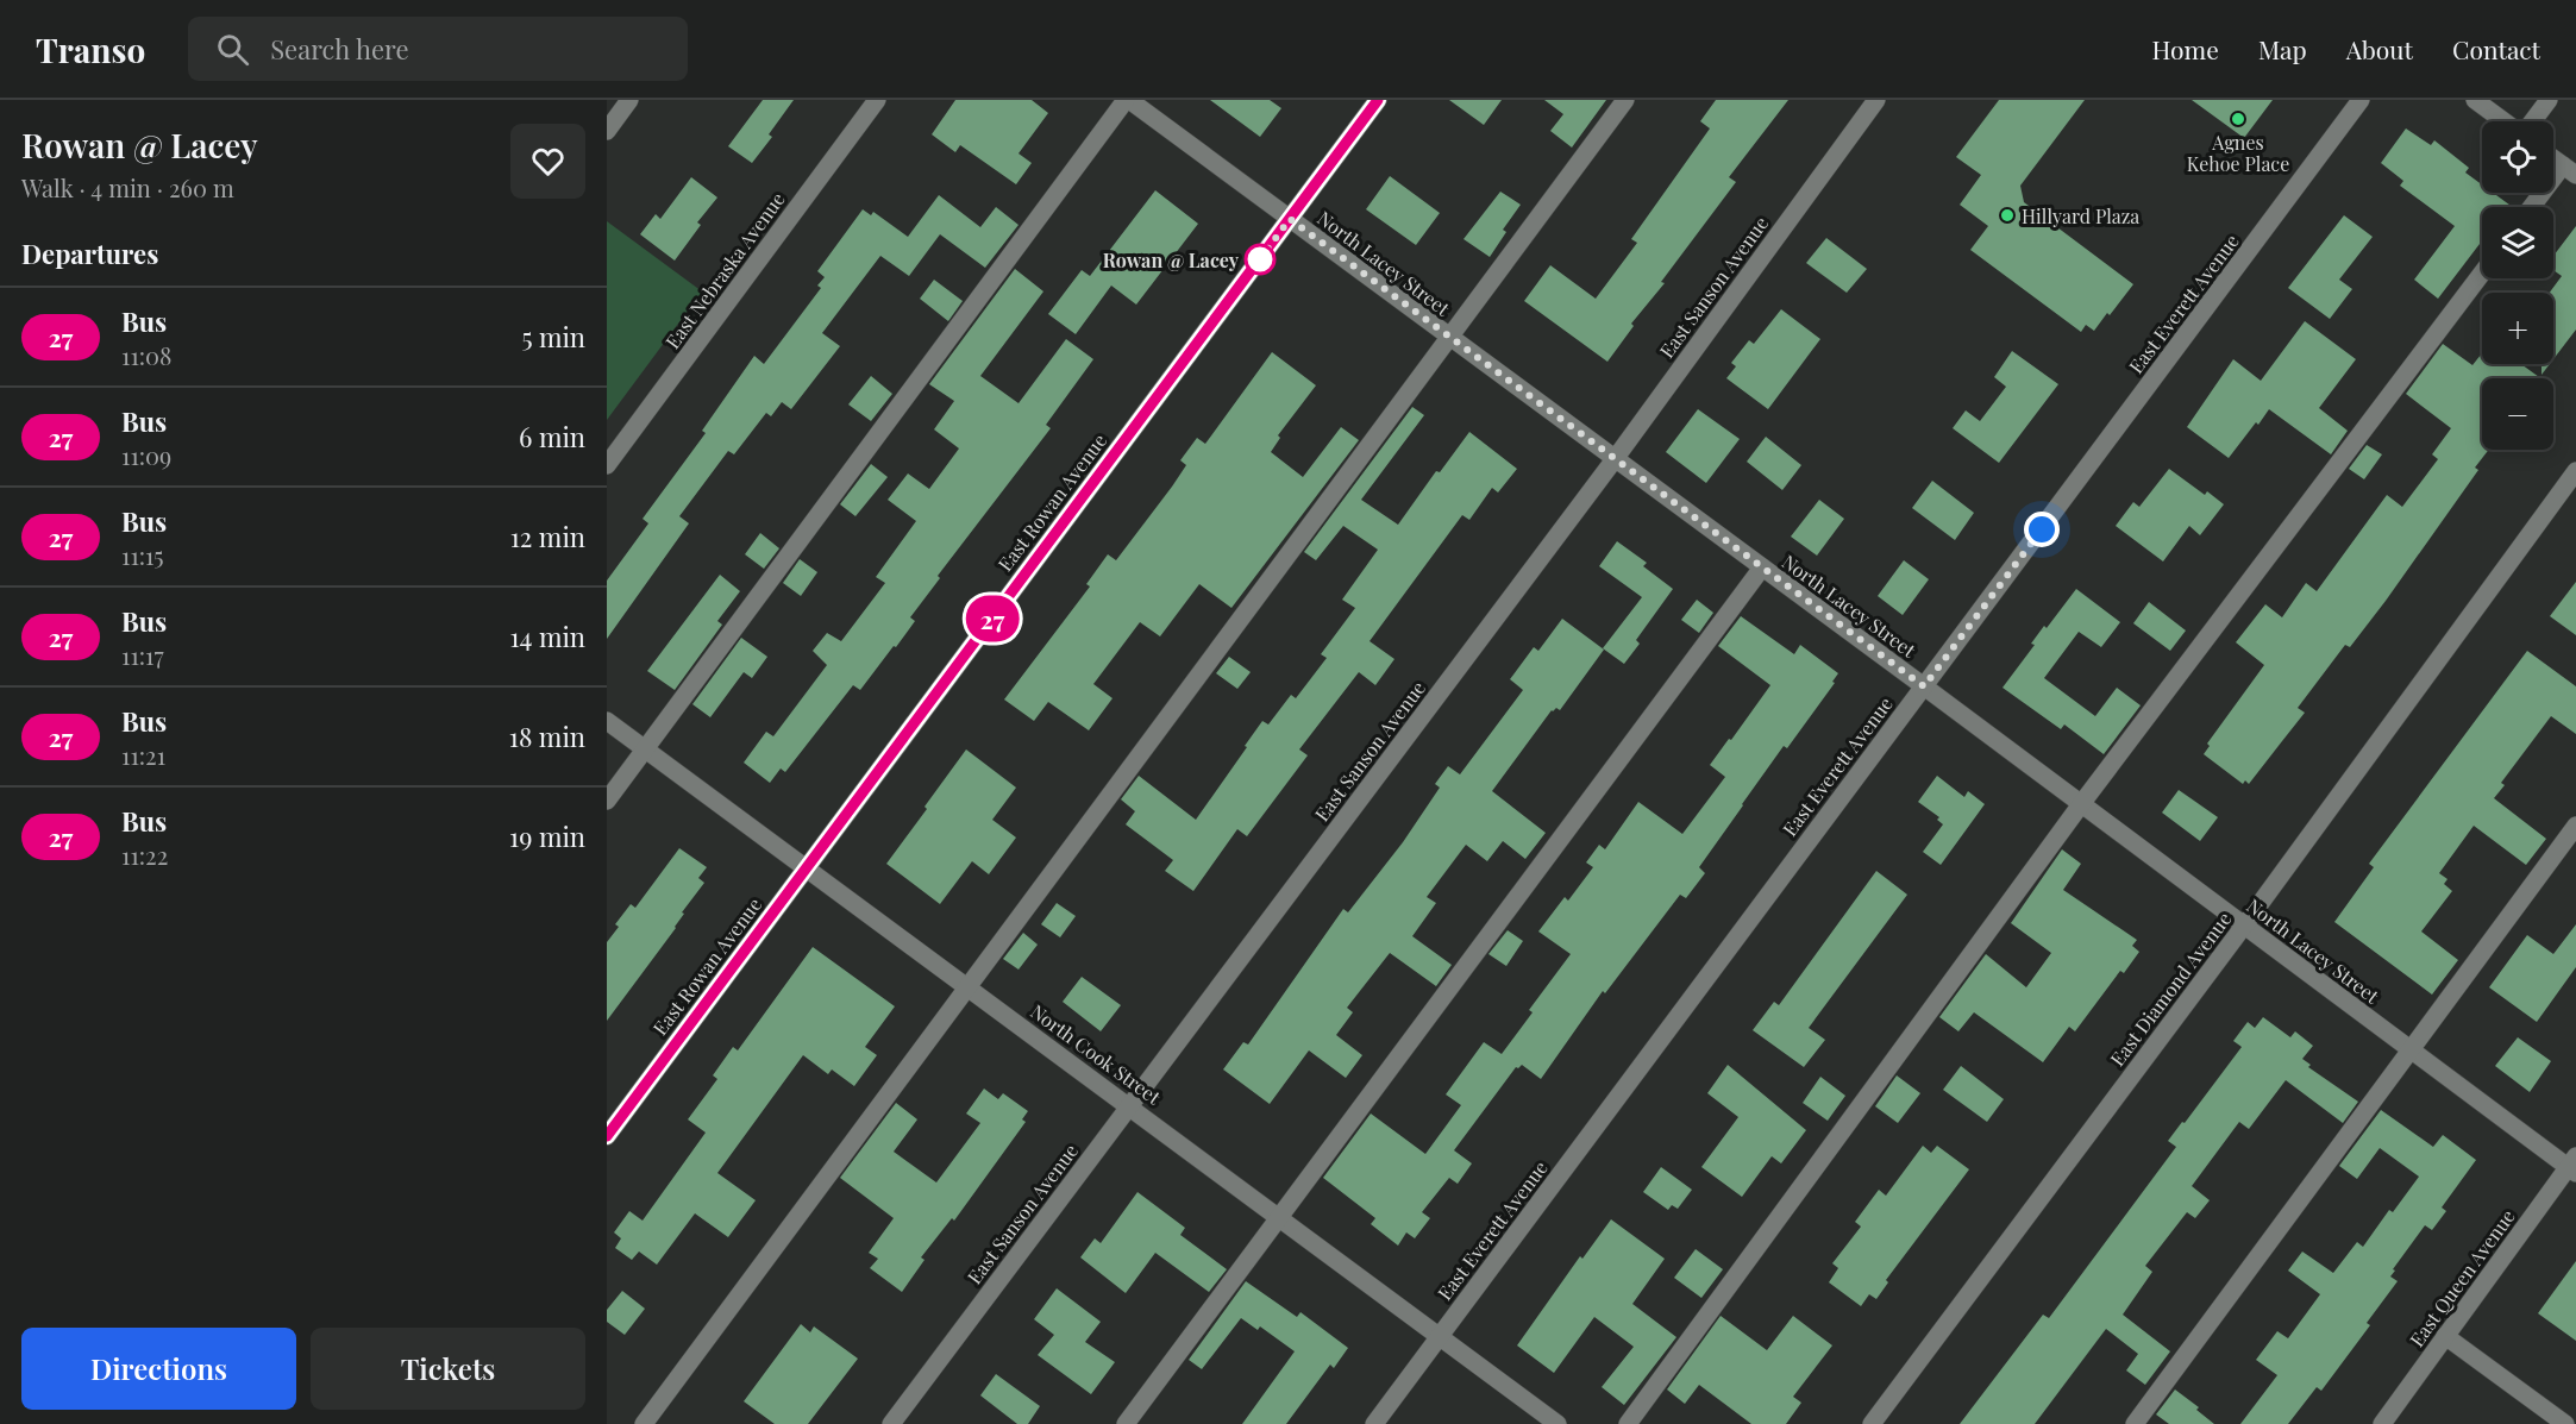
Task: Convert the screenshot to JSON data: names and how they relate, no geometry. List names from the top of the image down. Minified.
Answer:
{"streets":{"street":["North Lacey Street","East Nebraska Avenue","East Sanson Avenue","East Everett Avenue","East Rowan Avenue","East Diamond Avenue","North Cook Street","East Queen Avenue"]},"crossings":[["North Lacey Street","East Sanson Avenue"],["North Lacey Street","East Everett Avenue"],["North Lacey Street","East Rowan Avenue"],["North Lacey Street","East Diamond Avenue"],["North Lacey Street","East Queen Avenue"],["East Sanson Avenue","North Cook Street"],["East Everett Avenue","North Cook Street"],["East Rowan Avenue","North Cook Street"]],"places":["Agnes Kehoe Place","Hillyard Plaza","Rowan @ Lacey"],"lines":["bus line 27"],"page":{"header":"Transo","search":"Search here","nav":["Home","Map","About","Contact"],"heading":[["Rowan @ Lacey","Walk · 4 min · 260 m"],"Departures"],"on_map":"27","map_buttons":["+","−"],"list":[{"mark":"27","name":"Bus","note":"11:08","value":"5 min"},{"mark":"27","name":"Bus","note":"11:09","value":"6 min"},{"mark":"27","name":"Bus","note":"11:15","value":"12 min"},{"mark":"27","name":"Bus","note":"11:17","value":"14 min"},{"mark":"27","name":"Bus","note":"11:21","value":"18 min"},{"mark":"27","name":"Bus","note":"11:22","value":"19 min"}],"buttons":["Directions","Tickets"]}}
